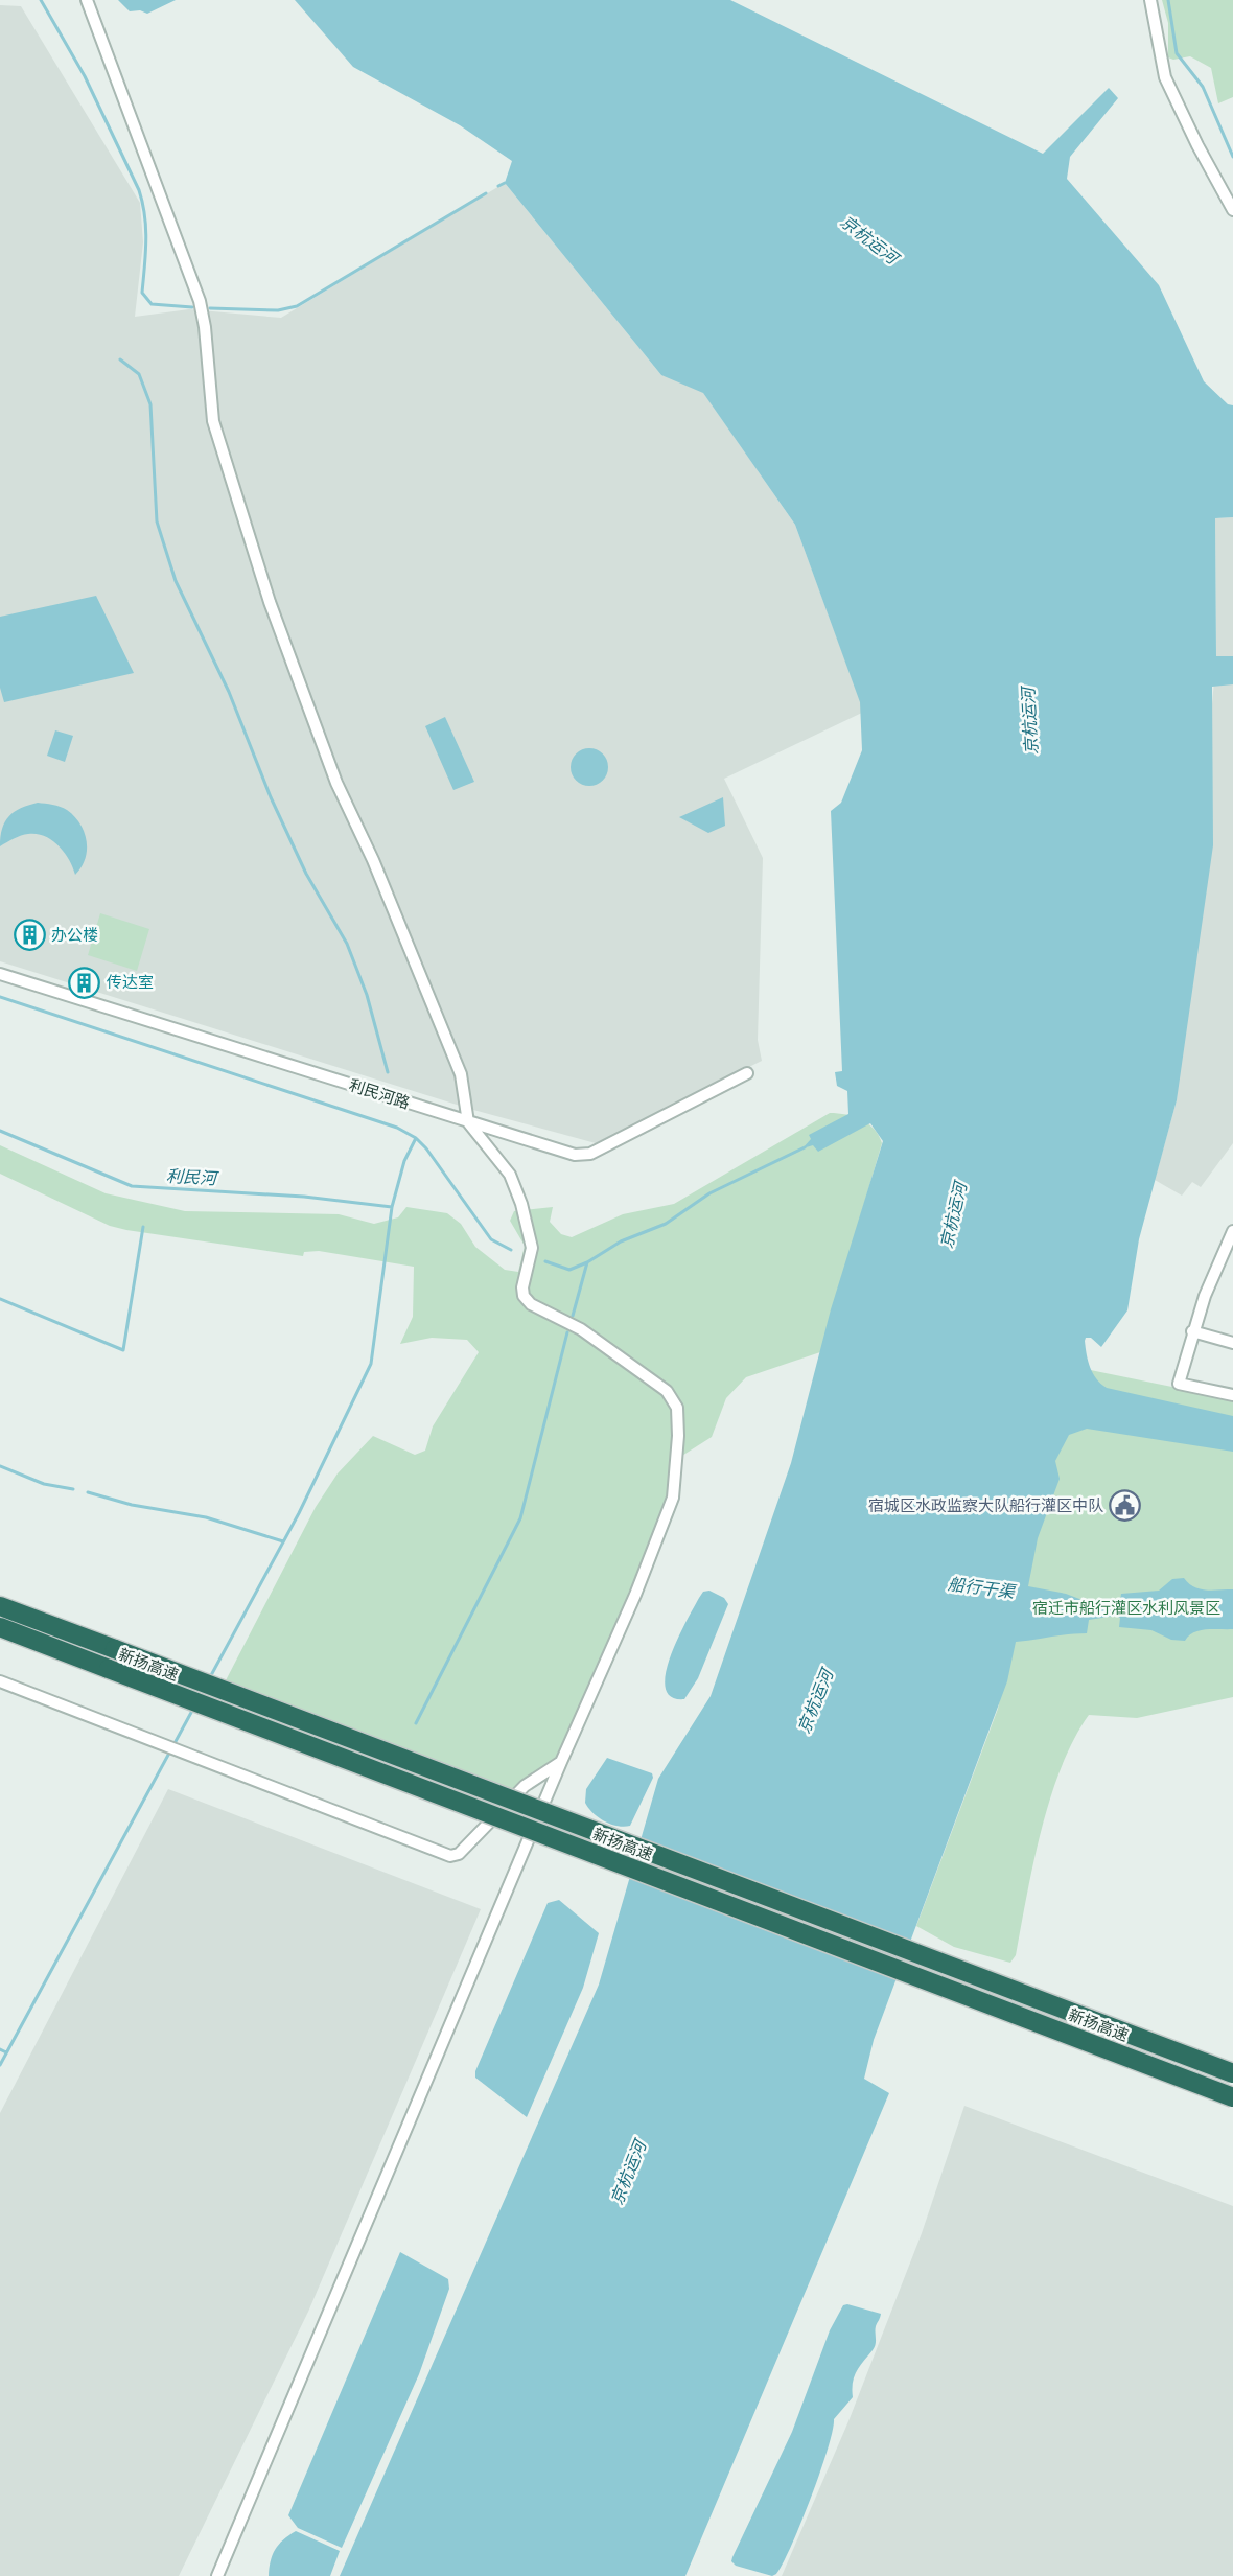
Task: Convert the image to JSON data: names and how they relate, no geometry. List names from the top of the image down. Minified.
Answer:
{"streets":{"highway":["新扬高速"],"street":["利民河路"]},"water":["京杭运河","利民河","船行干渠"],"parks":["宿迁市船行灌区水利风景区"],"places":{"building":["办公楼","传达室"],"public building":["宿城区水政监察大队船行灌区中队"]}}
